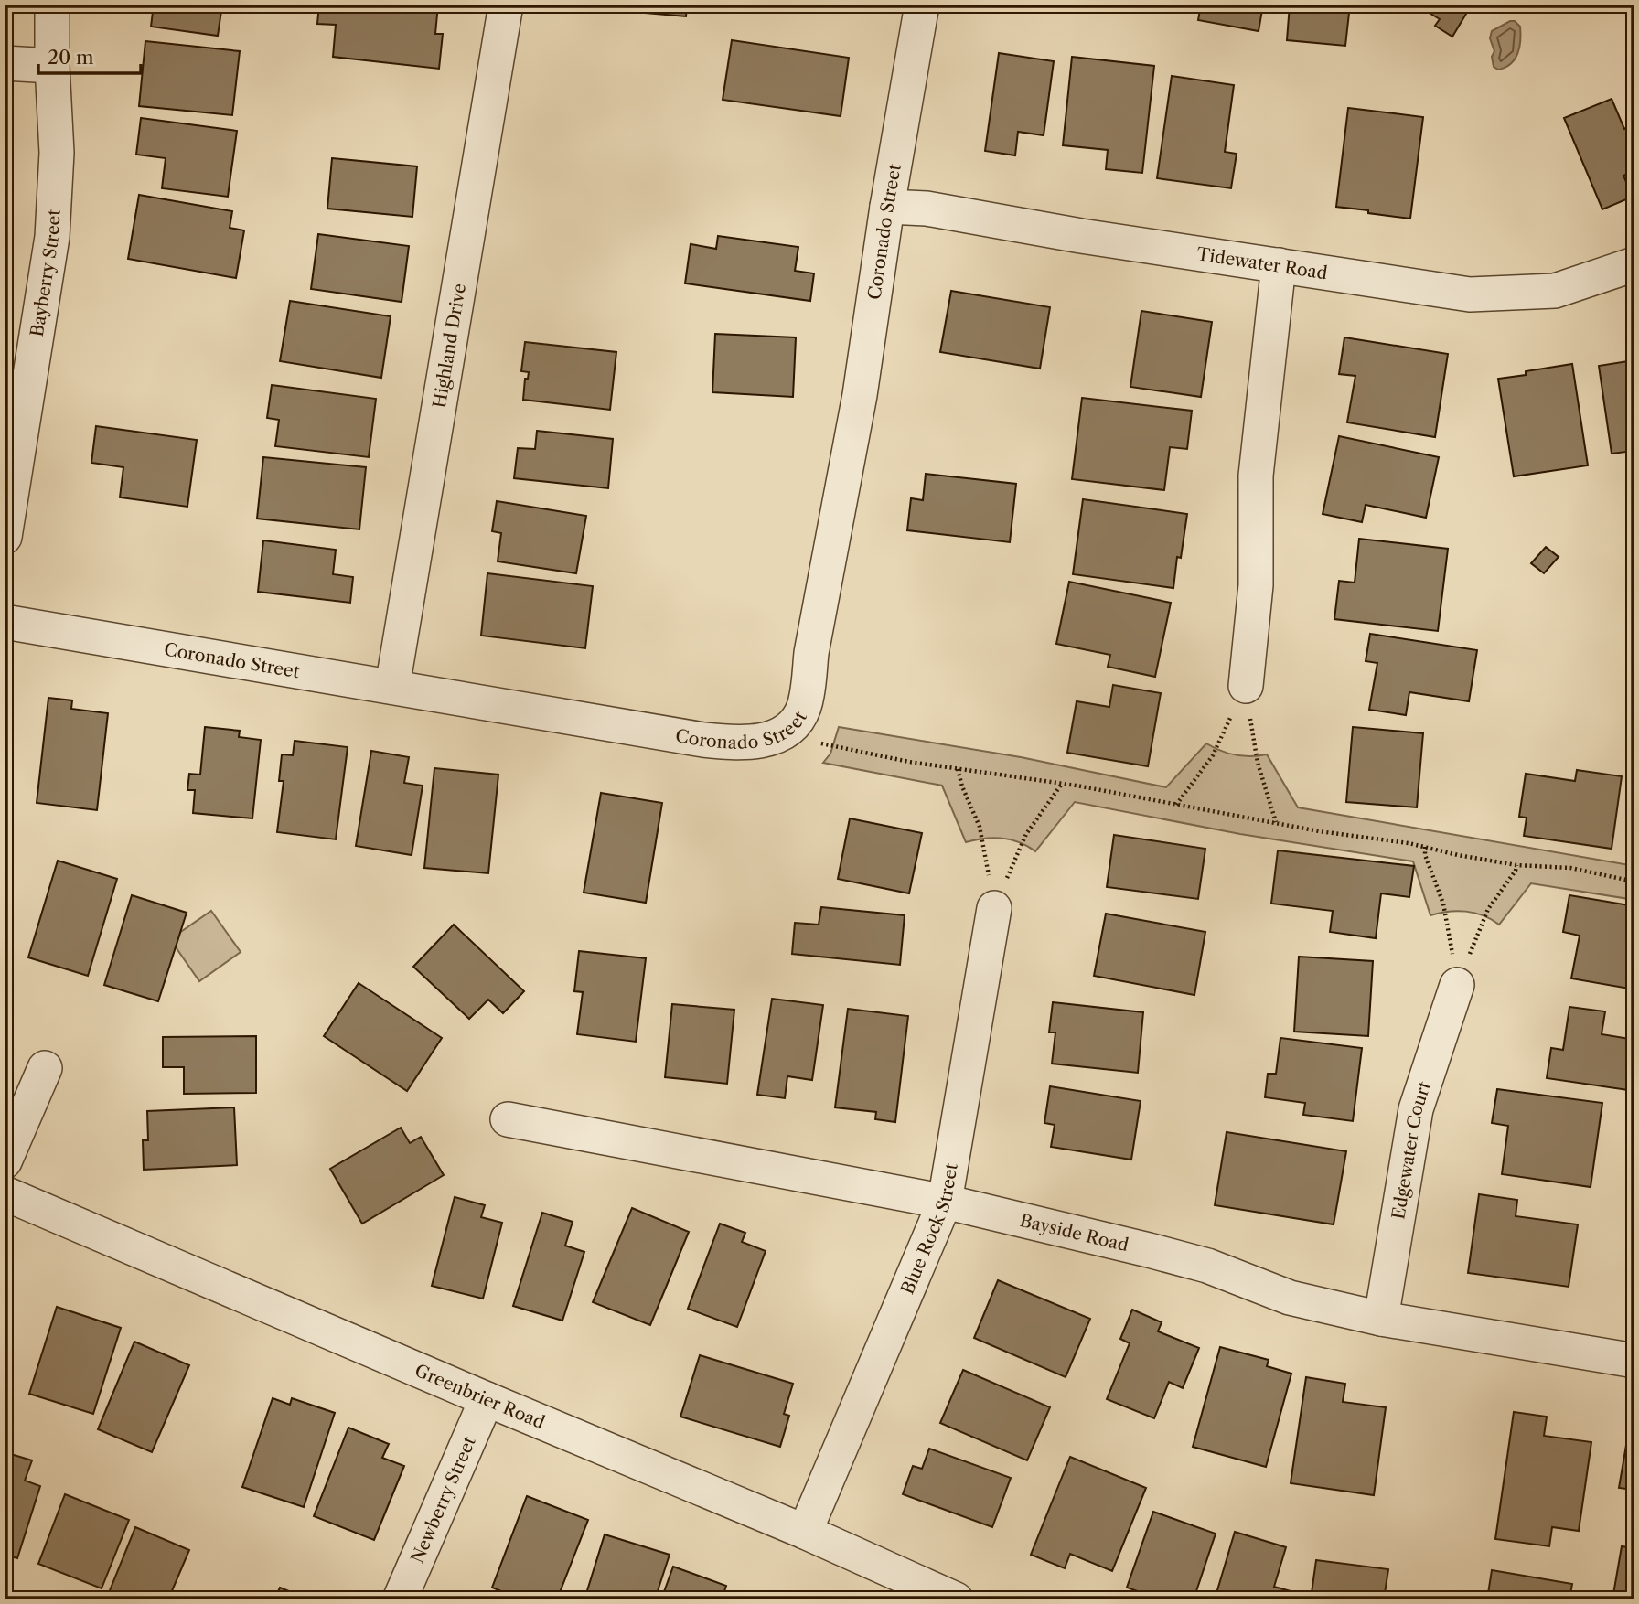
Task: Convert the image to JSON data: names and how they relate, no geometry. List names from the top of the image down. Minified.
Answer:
{"streets":{"street":["Coronado Street","Tidewater Road","Bayberry Street","Highland Drive","Edgewater Court","Blue Rock Street","Bayside Road","Greenbrier Road","Newberry Street"]},"crossings":[["Coronado Street","Tidewater Road"],["Coronado Street","Highland Drive"],["Edgewater Court","Bayside Road"],["Blue Rock Street","Bayside Road"],["Blue Rock Street","Greenbrier Road"],["Greenbrier Road","Newberry Street"]],"scale_bar":"20 m"}
